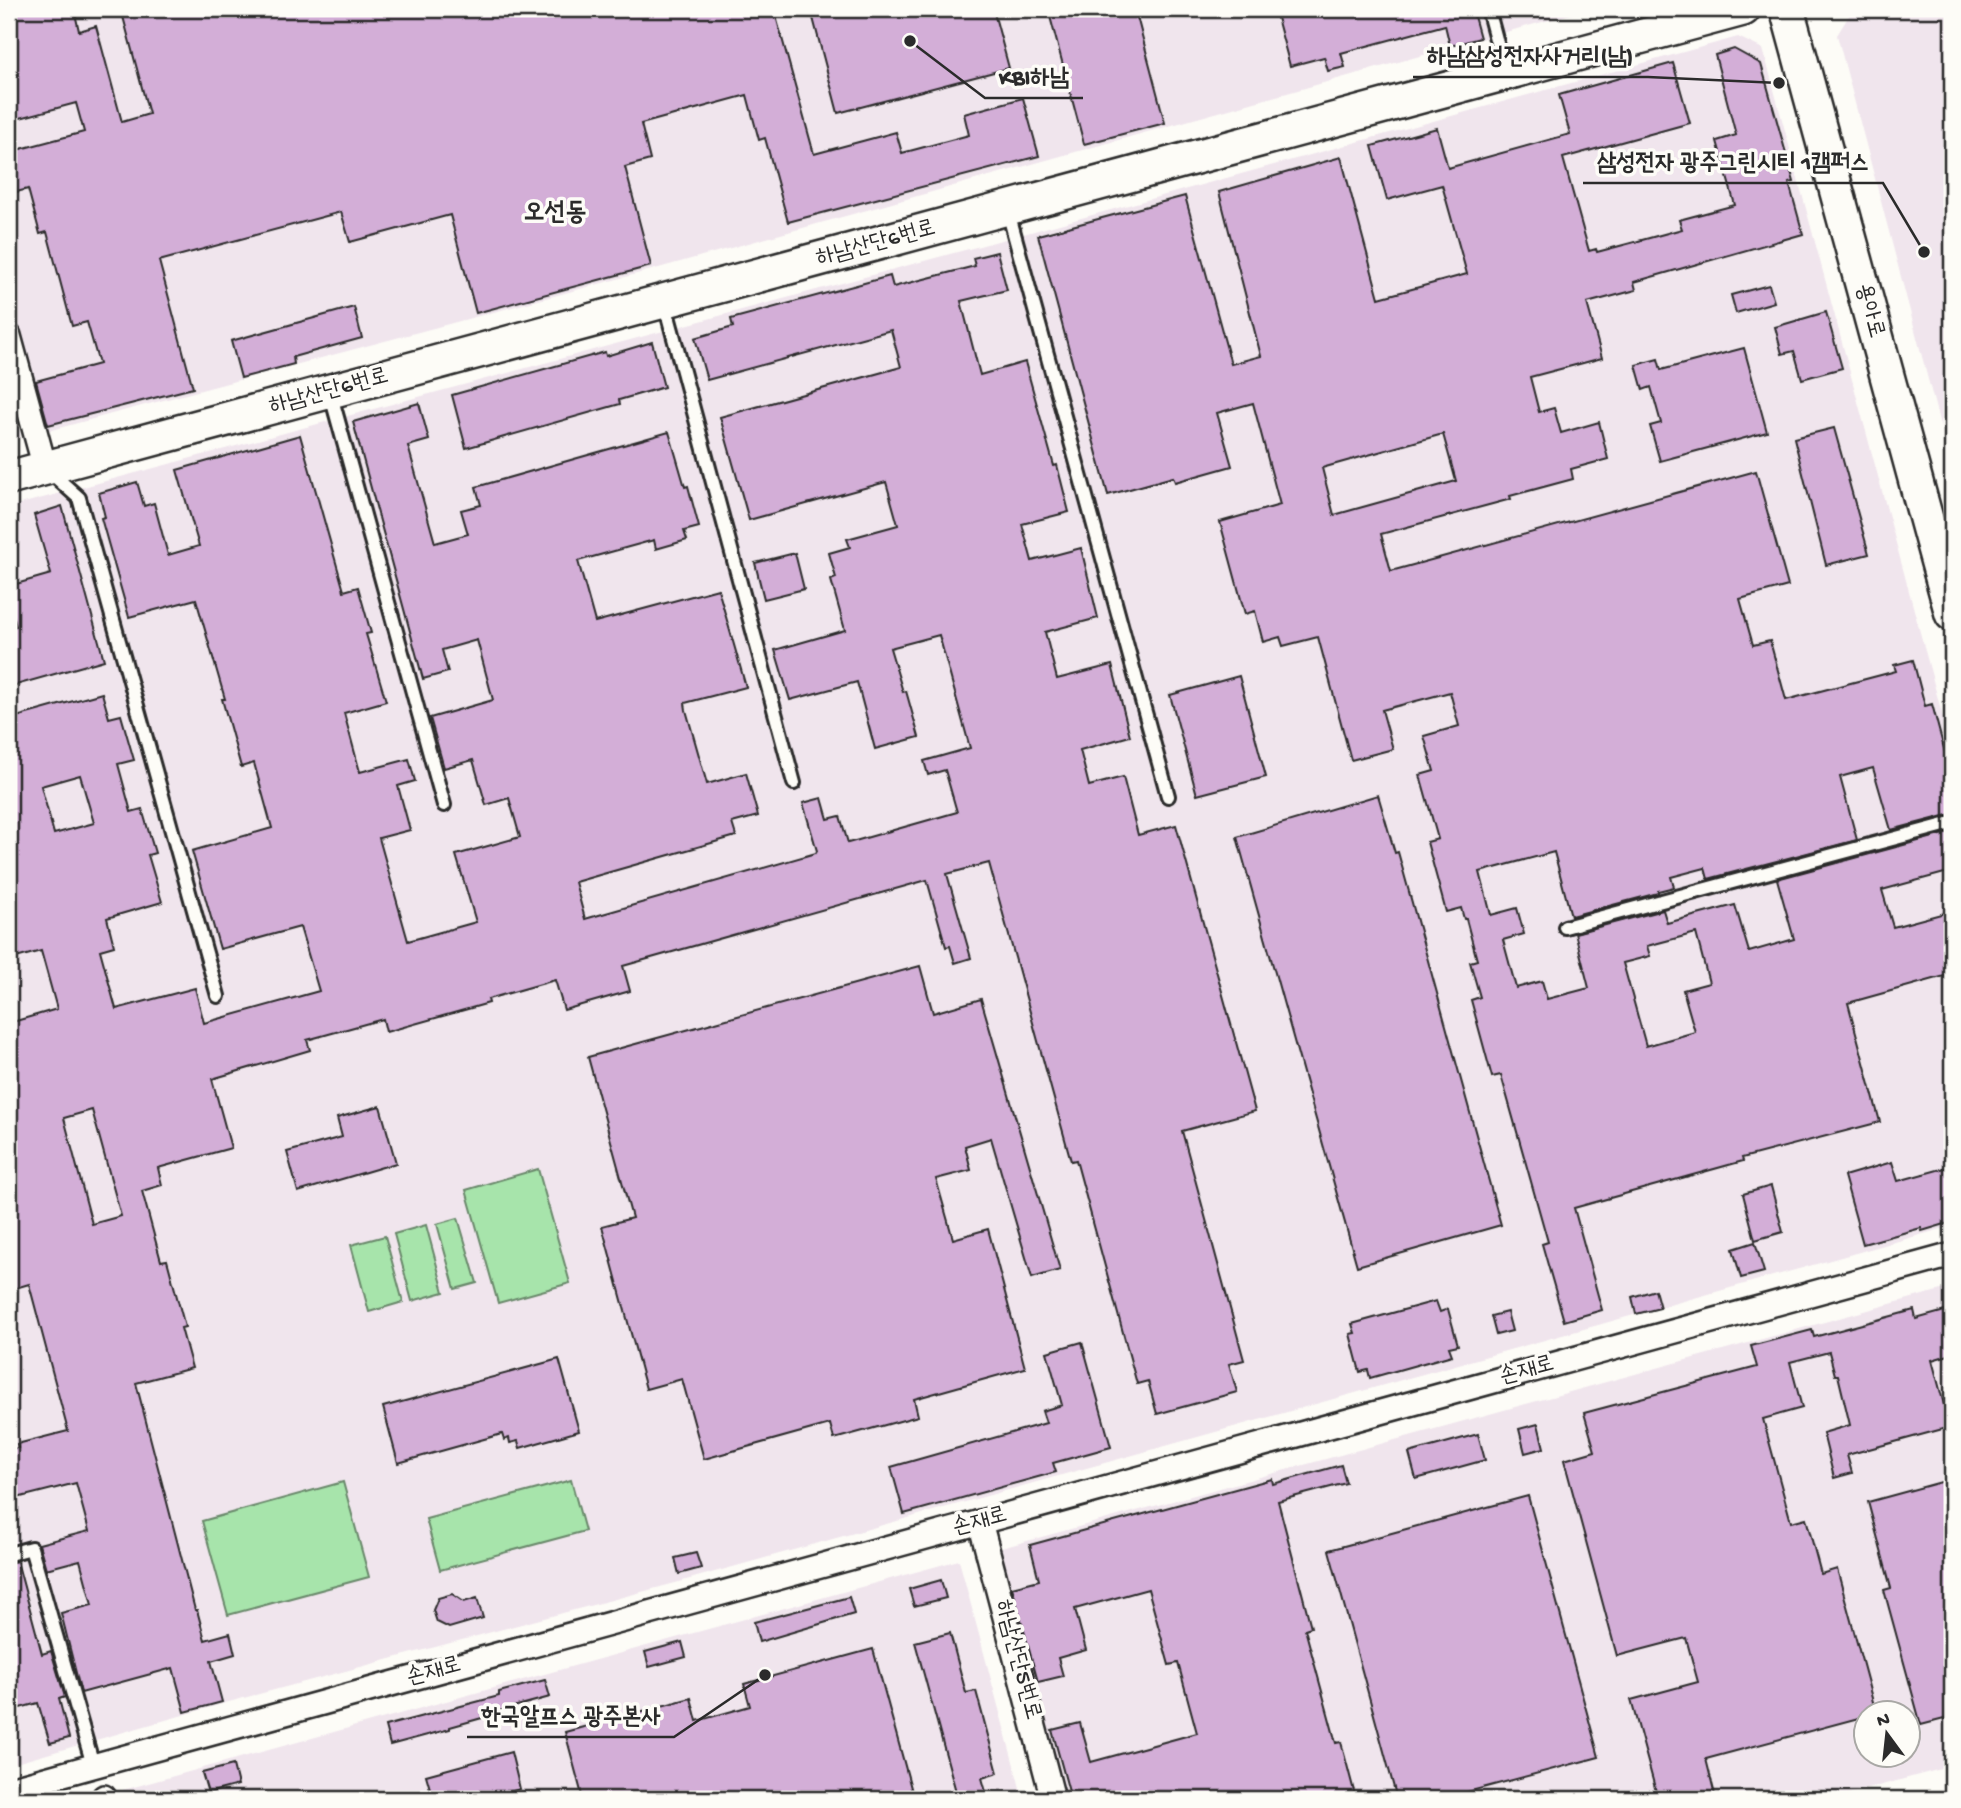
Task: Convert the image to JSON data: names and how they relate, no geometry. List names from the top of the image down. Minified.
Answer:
{"streets":{"street":["하남산단6번로","용아로","손재로","하남산단5번로"]},"crossings":[["손재로","하남산단5번로"]],"districts":["오선동"],"places":["KBI하남","하남삼성전자사거리(남)","삼성전자 광주그린시티 1캠퍼스","한국알프스 광주본사"],"north":"top"}
